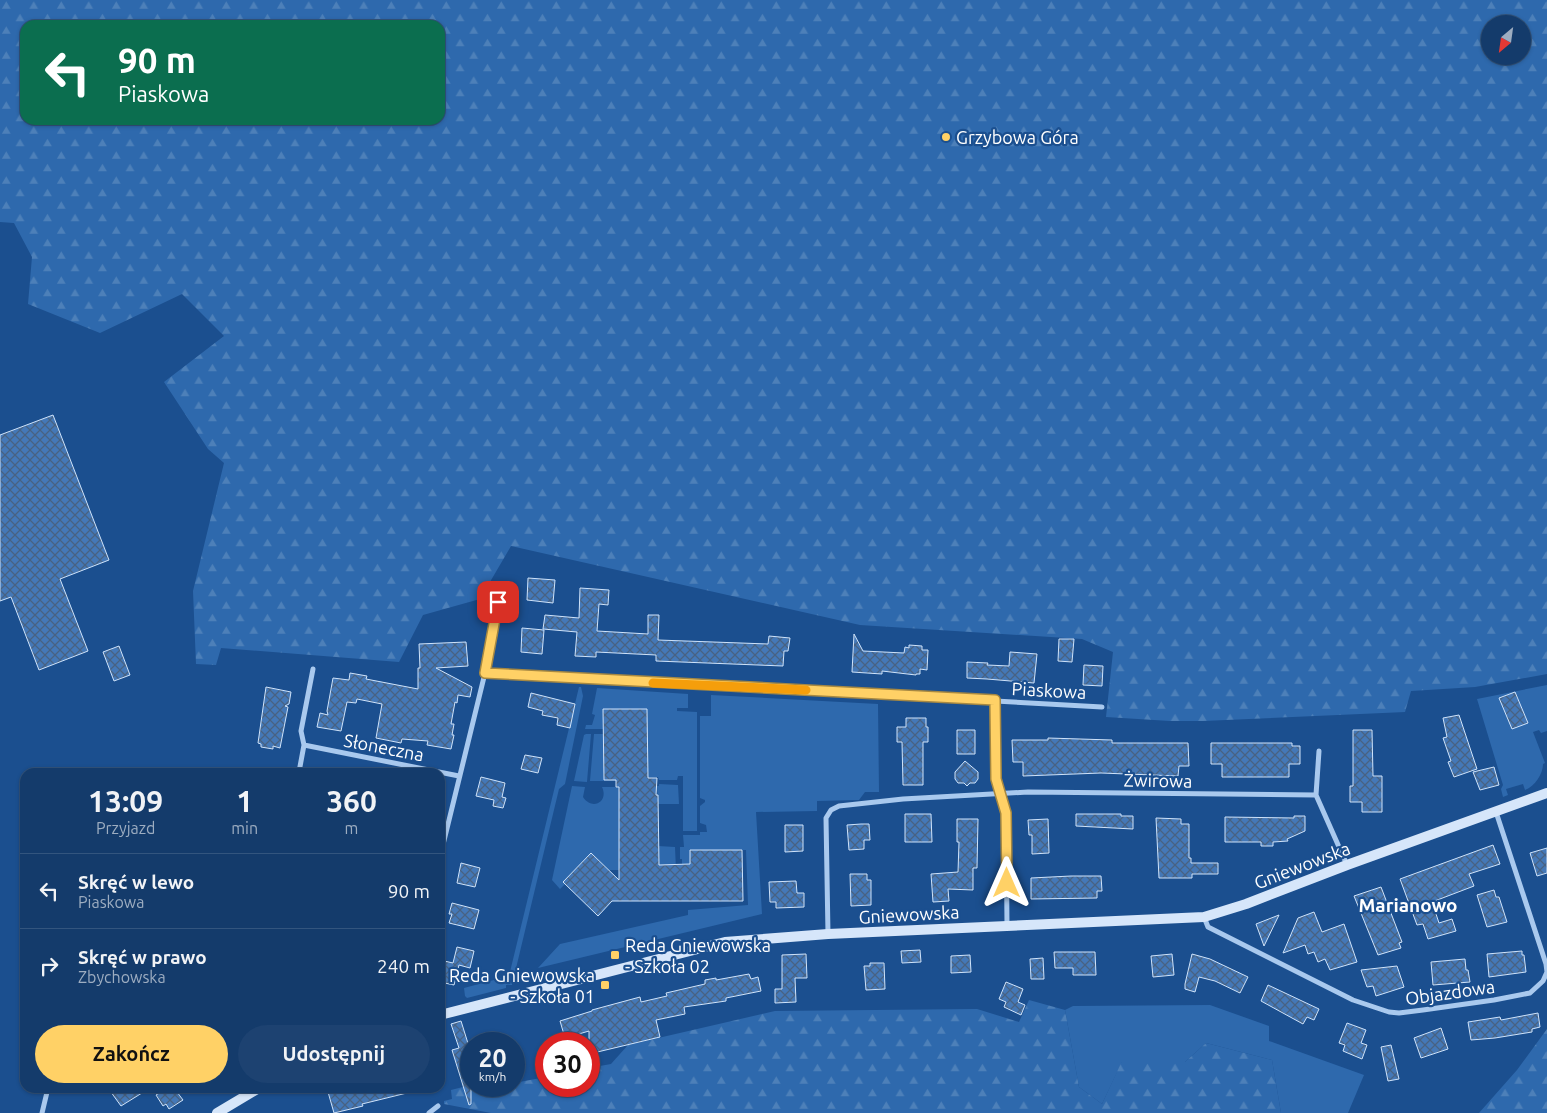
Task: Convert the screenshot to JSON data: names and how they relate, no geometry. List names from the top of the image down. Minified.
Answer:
{"streets":{"street":["Piaskowa","Słoneczna","Żwirowa","Gniewowska","Objazdowa"]},"crossings":[["Żwirowa","Gniewowska"],["Gniewowska","Objazdowa"]],"districts":["Marianowo"],"places":{"other":["Grzybowa Góra"],"transit":["Reda Gniewowska - Szkoła 02","Reda Gniewowska - Szkoła 01"]},"north":"bottom left","page":{"turn":["90 m","Piaskowa"],"eta":["13:09","Przyjazd","1","min","360","m"],"list":[{"name":"Skręć w lewo","note":"Piaskowa","value":"90 m"},{"name":"Skręć w prawo","note":"Zbychowska","value":"240 m"}],"buttons":["Zakończ","Udostępnij"],"speed":"20 km/h","limit":"30"}}
